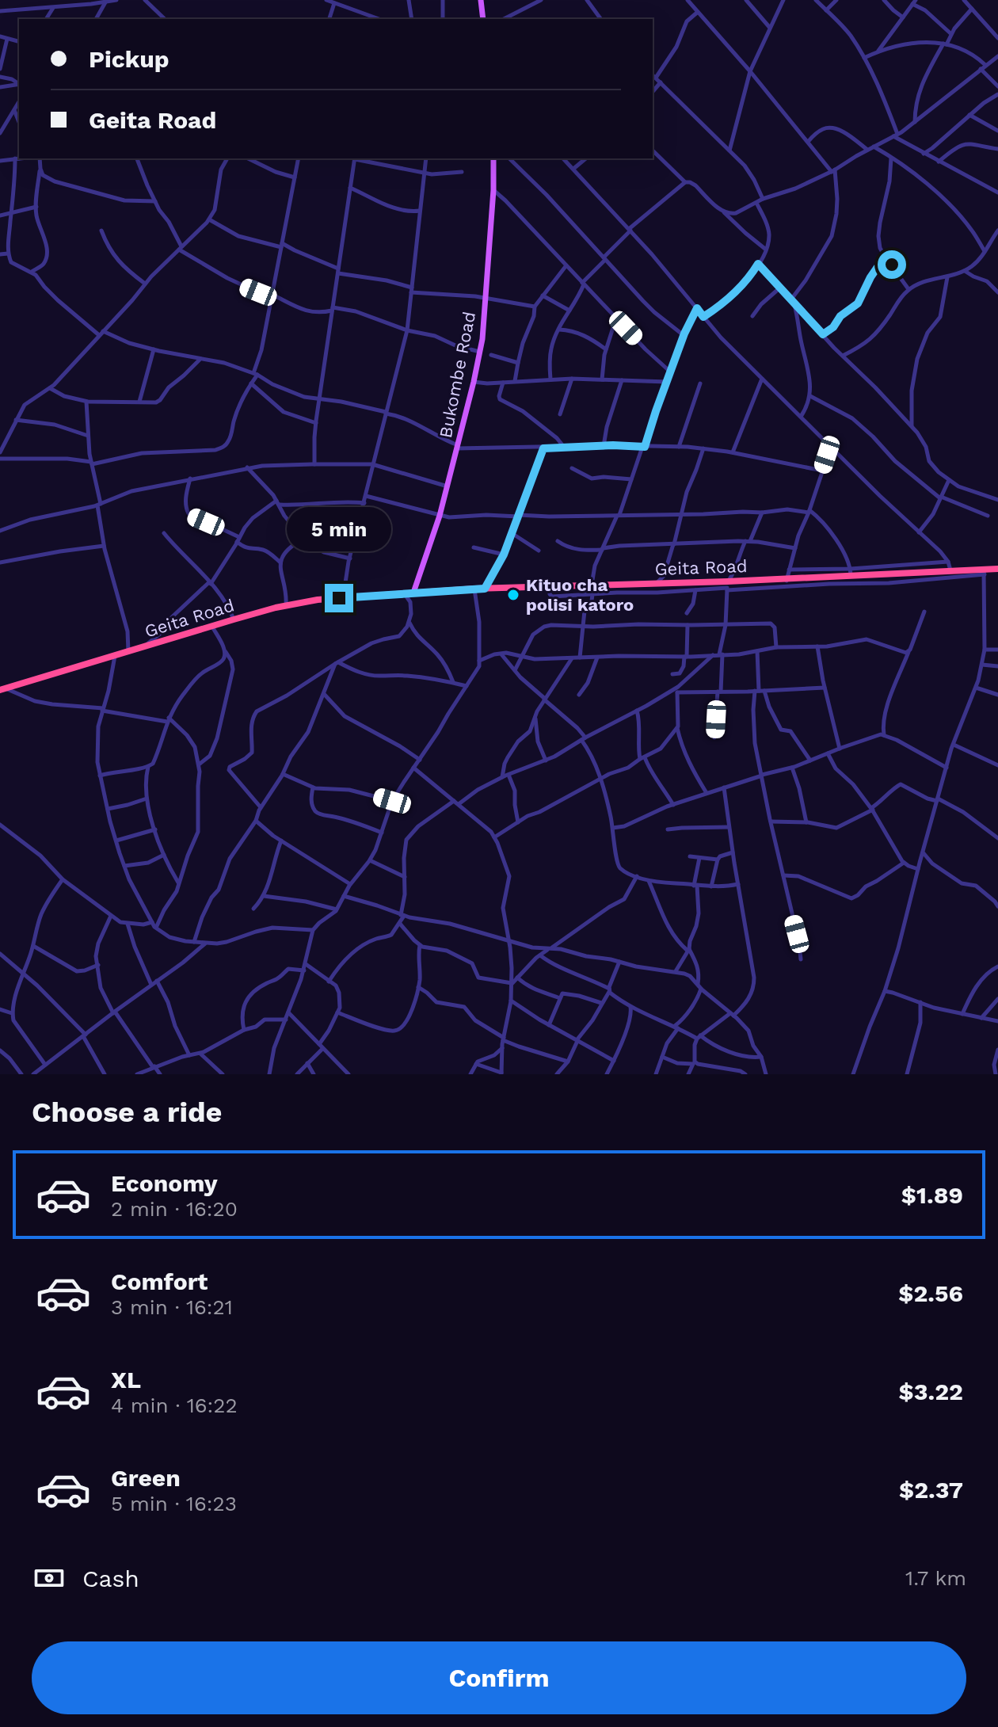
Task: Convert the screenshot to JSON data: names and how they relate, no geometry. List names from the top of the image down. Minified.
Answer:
{"streets":{"highway":["Geita Road"],"main road":["Bukombe Road"]},"crossings":[["Bukombe Road","Geita Road"]],"places":["Kituo cha polisi katoro"],"page":{"banner":["Pickup","Geita Road"],"bubble":"5 min","heading":"Choose a ride","list":[{"name":"Economy","note":"2 min · 16:20","value":"$1.89"},{"name":"Comfort","note":"3 min · 16:21","value":"$2.56"},{"name":"XL","note":"4 min · 16:22","value":"$3.22"},{"name":"Green","note":"5 min · 16:23","value":"$2.37"}],"pay":["Cash","1.7 km"],"buttons":"Confirm"}}
